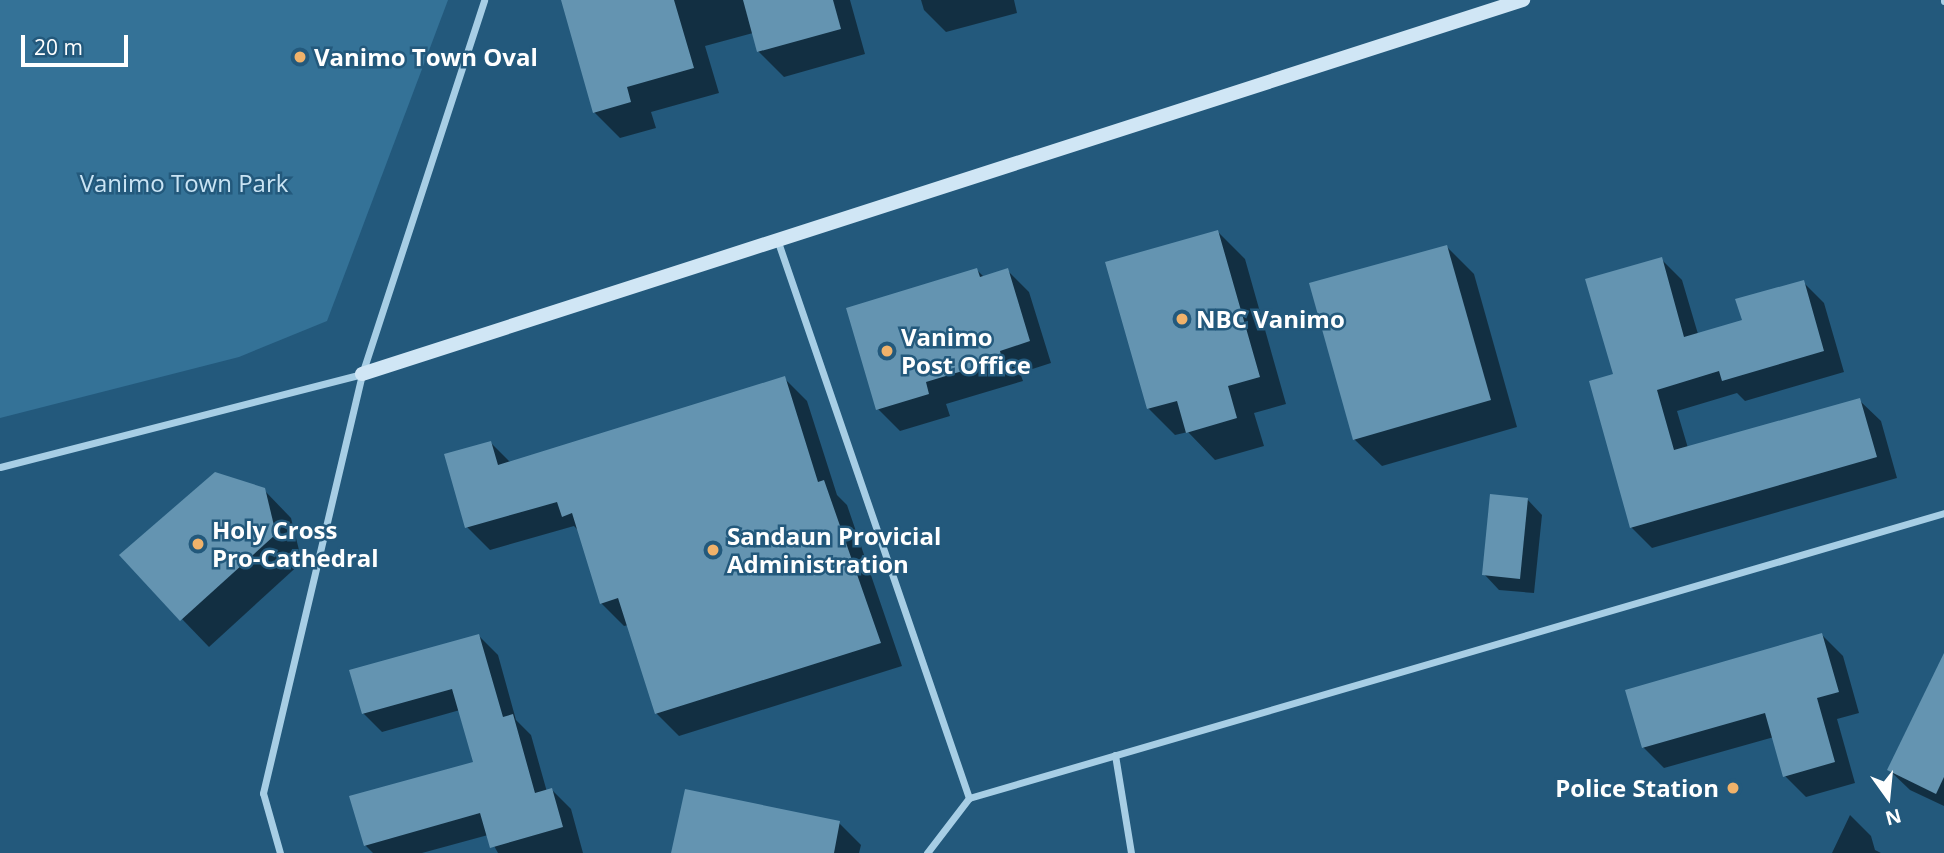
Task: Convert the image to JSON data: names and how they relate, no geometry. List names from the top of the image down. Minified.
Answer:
{"parks":["Vanimo Town Park"],"places":["Vanimo Town Oval","NBC Vanimo","Vanimo Post Office","Holy Cross Pro-Cathedral","Sandaun Provicial Administration","Police Station"],"scale_bar":"20 m","north":"bottom"}
